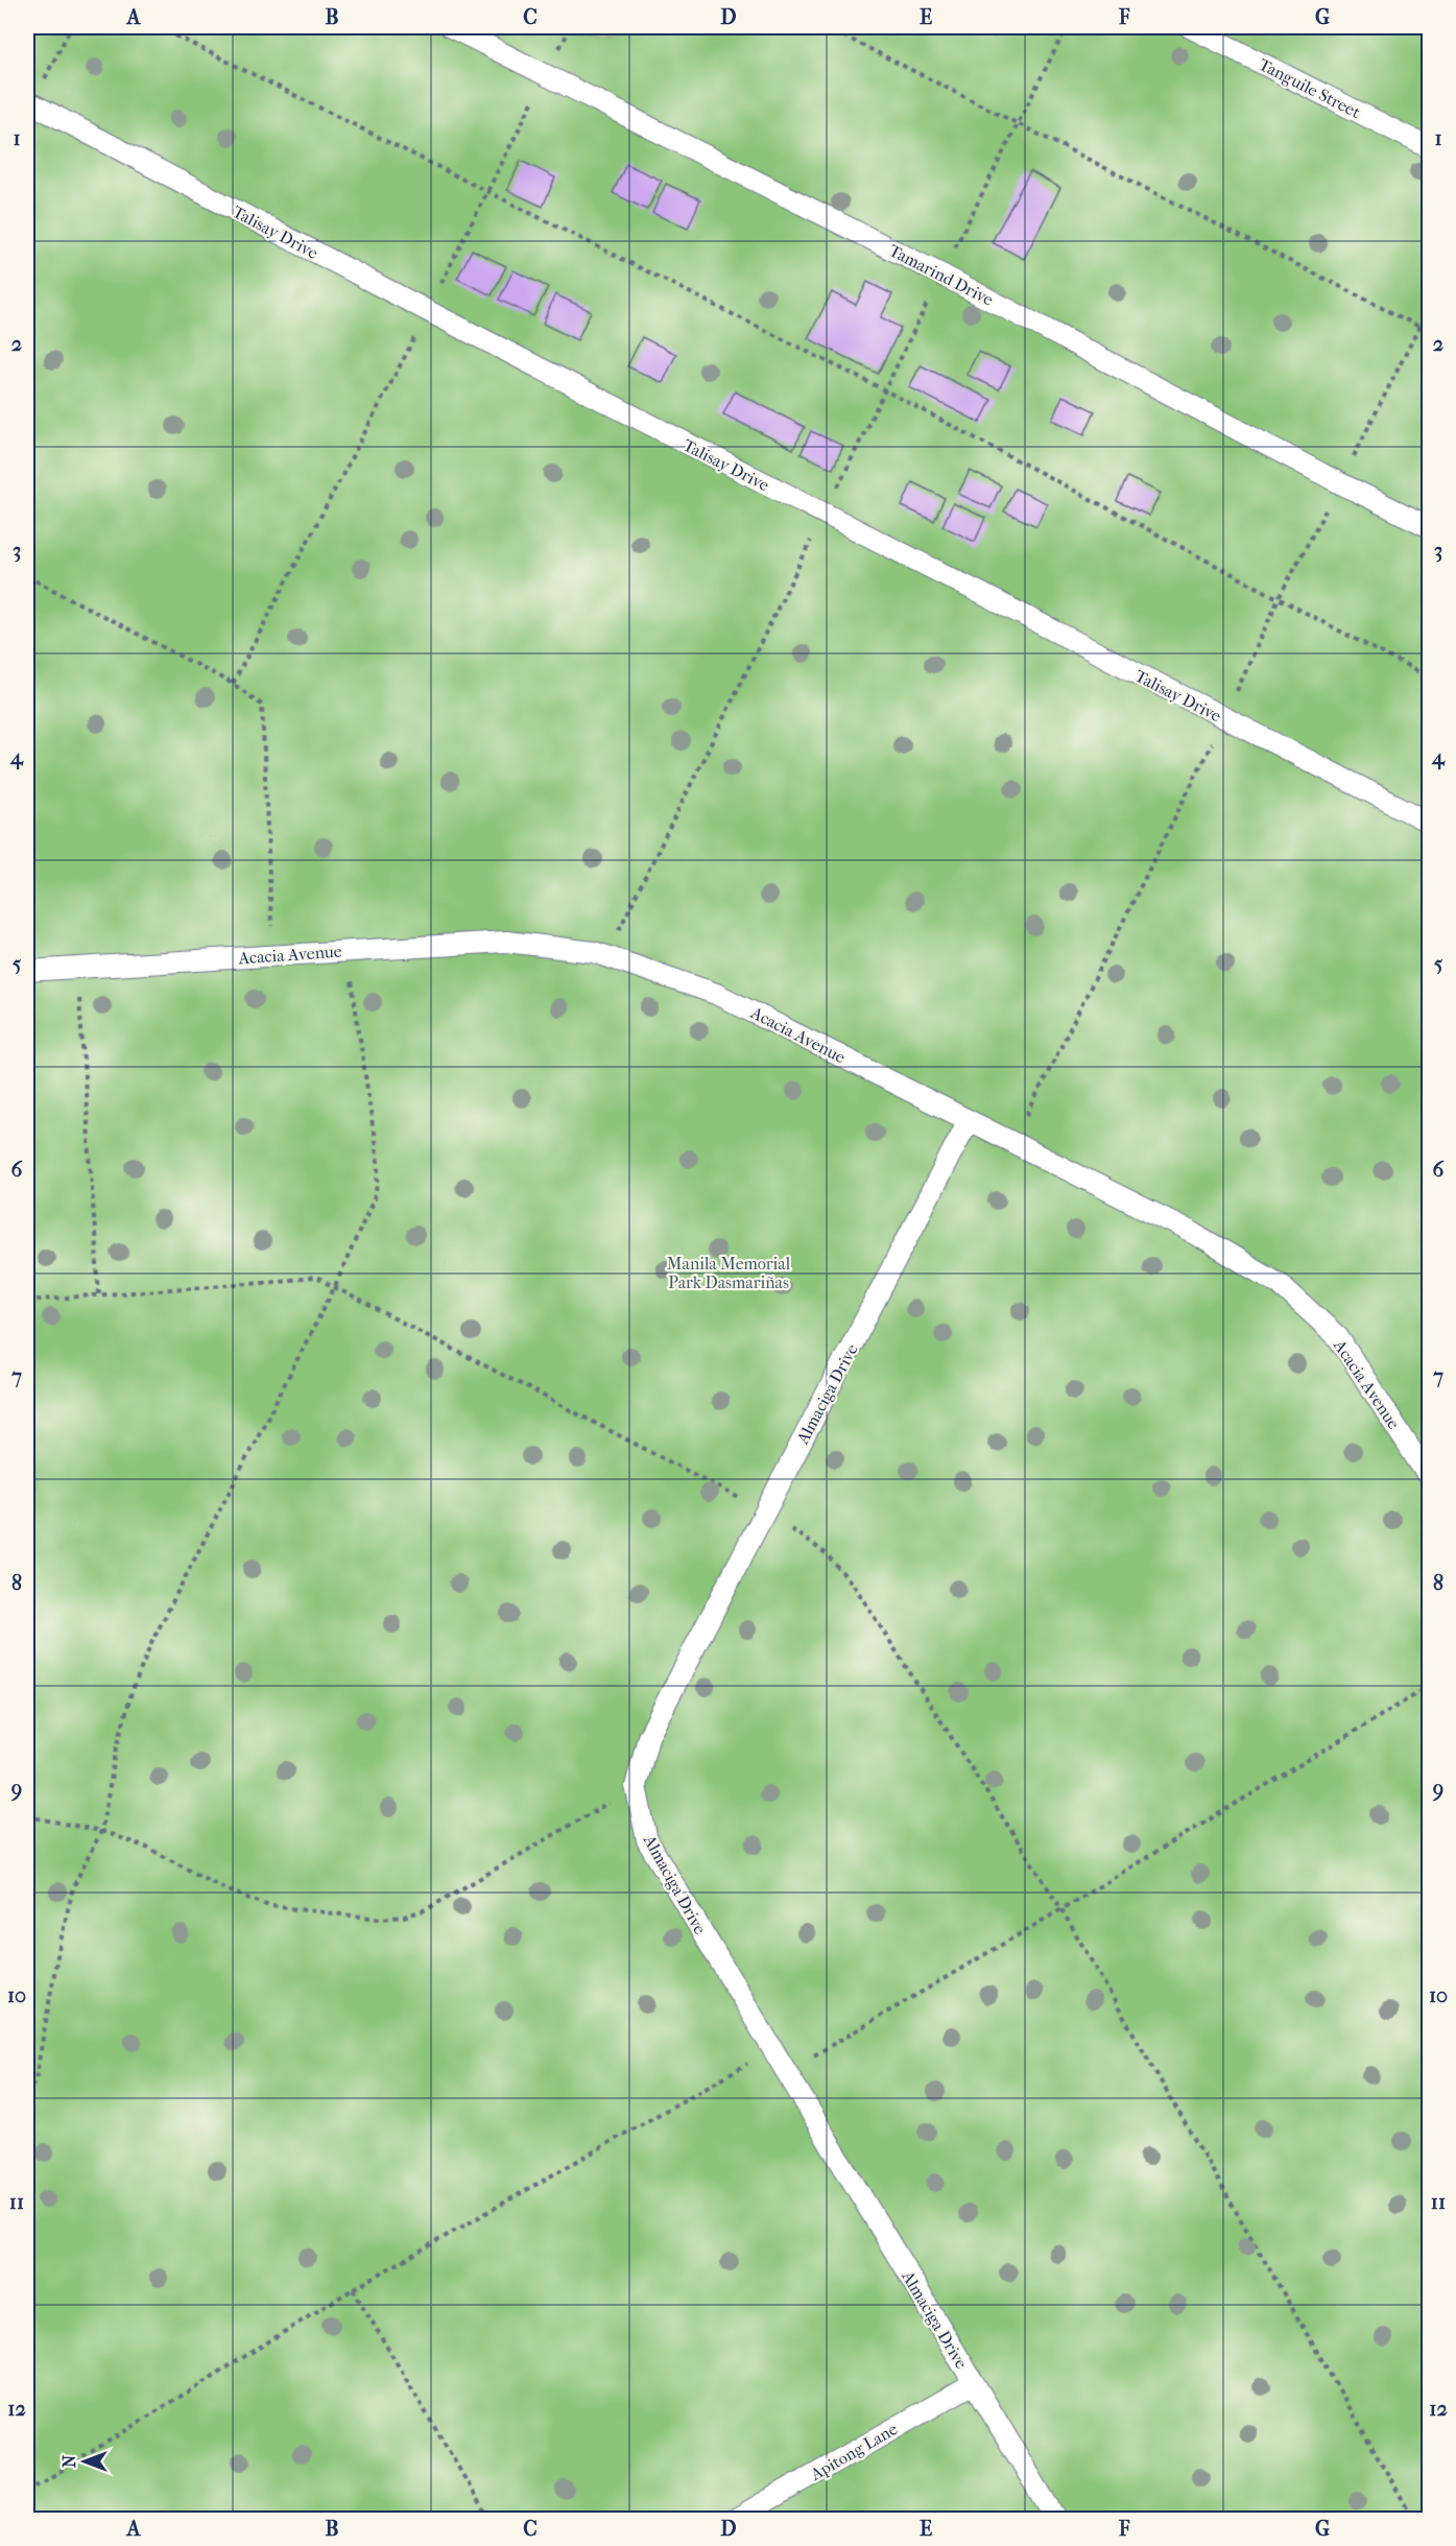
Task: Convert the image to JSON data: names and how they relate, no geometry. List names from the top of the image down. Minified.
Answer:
{"streets":{"lane":["Tanguile Street","Talisay Drive","Tamarind Drive","Acacia Avenue","Almaciga Drive","Apitong Lane"]},"crossings":[["Acacia Avenue","Almaciga Drive"],["Almaciga Drive","Apitong Lane"]],"parks":["Manila Memorial Park Dasmariñas"],"north":"left","grid":{"columns":["A","B","C","D","E","F","G"],"rows":["1","2","3","4","5","6","7","8","9","10","11","12"]}}
